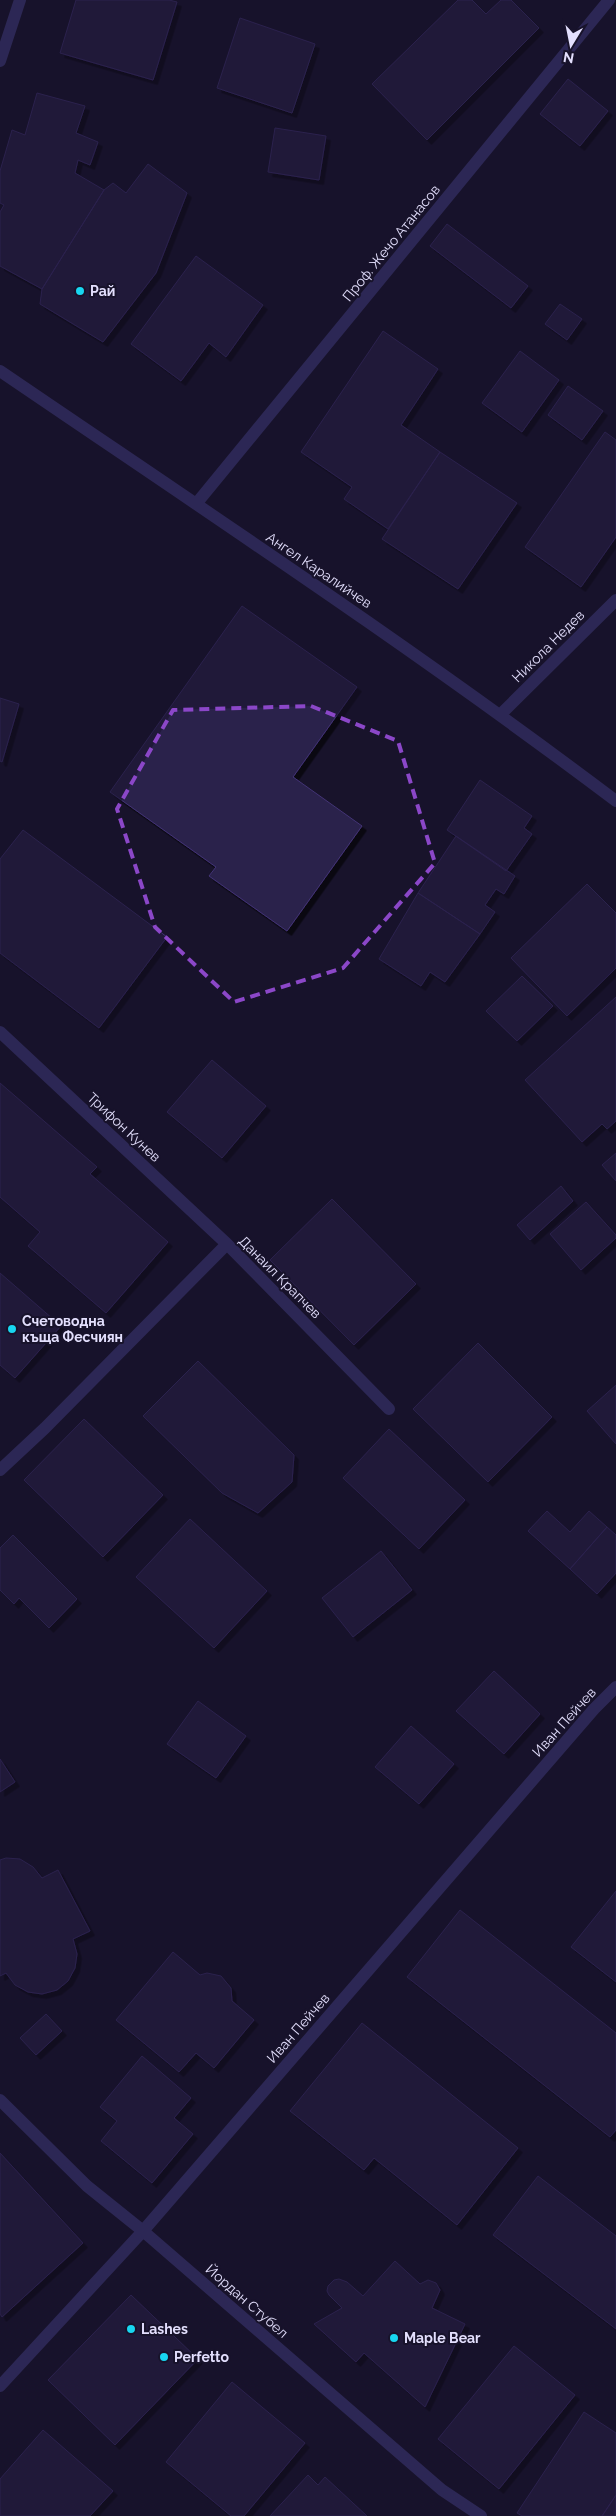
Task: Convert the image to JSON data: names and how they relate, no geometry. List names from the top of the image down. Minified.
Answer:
{"streets":{"street":["Проф. Жечо Атанасов","Ангел Каралийчев","Никола Недев","Трифон Кунев","Данаил Крапчев","Иван Пейчев","Йордан Стубел"]},"crossings":[["Проф. Жечо Атанасов","Ангел Каралийчев"],["Ангел Каралийчев","Никола Недев"],["Трифон Кунев","Данаил Крапчев"],["Иван Пейчев","Йордан Стубел"]],"places":["Рай","Счетоводна къща Фесчиян","Lashes","Maple Bear","Perfetto"],"north":"bottom"}
